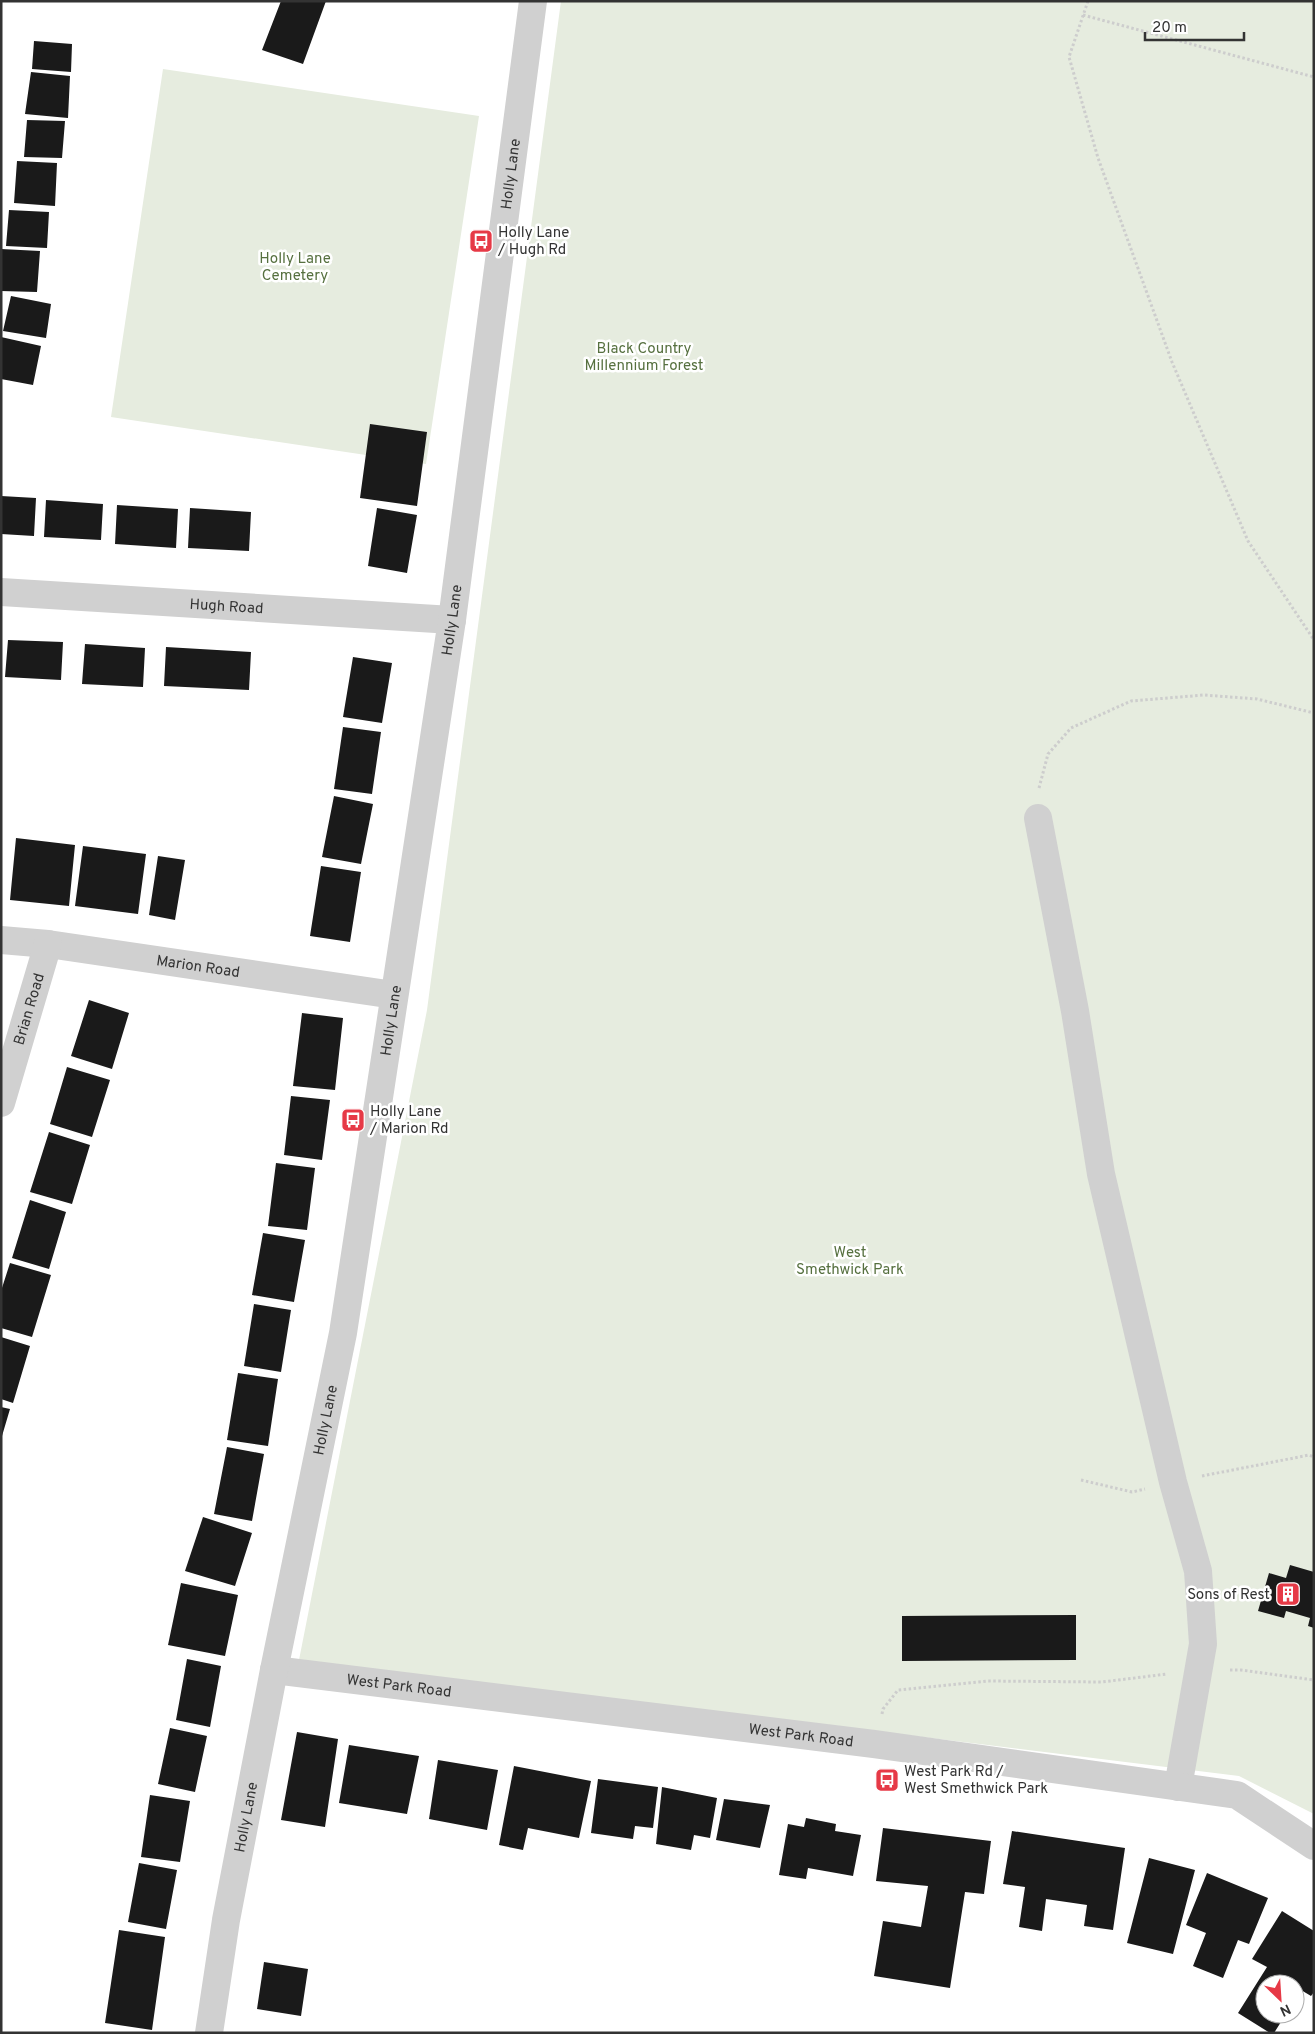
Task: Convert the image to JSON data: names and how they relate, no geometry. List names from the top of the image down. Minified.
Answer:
{"streets":{"street":["Holly Lane","Hugh Road","Marion Road","Brian Road","West Park Road"]},"crossings":[["Holly Lane","Hugh Road"],["Holly Lane","Marion Road"],["Holly Lane","West Park Road"],["Marion Road","Brian Road"]],"parks":["Holly Lane Cemetery","Black Country Millennium Forest","West Smethwick Park"],"places":{"bus stop":["Holly Lane / Hugh Rd","Holly Lane / Marion Rd","West Park Rd / West Smethwick Park"],"building":["Sons of Rest"]},"scale_bar":"20 m","north":"bottom right"}
